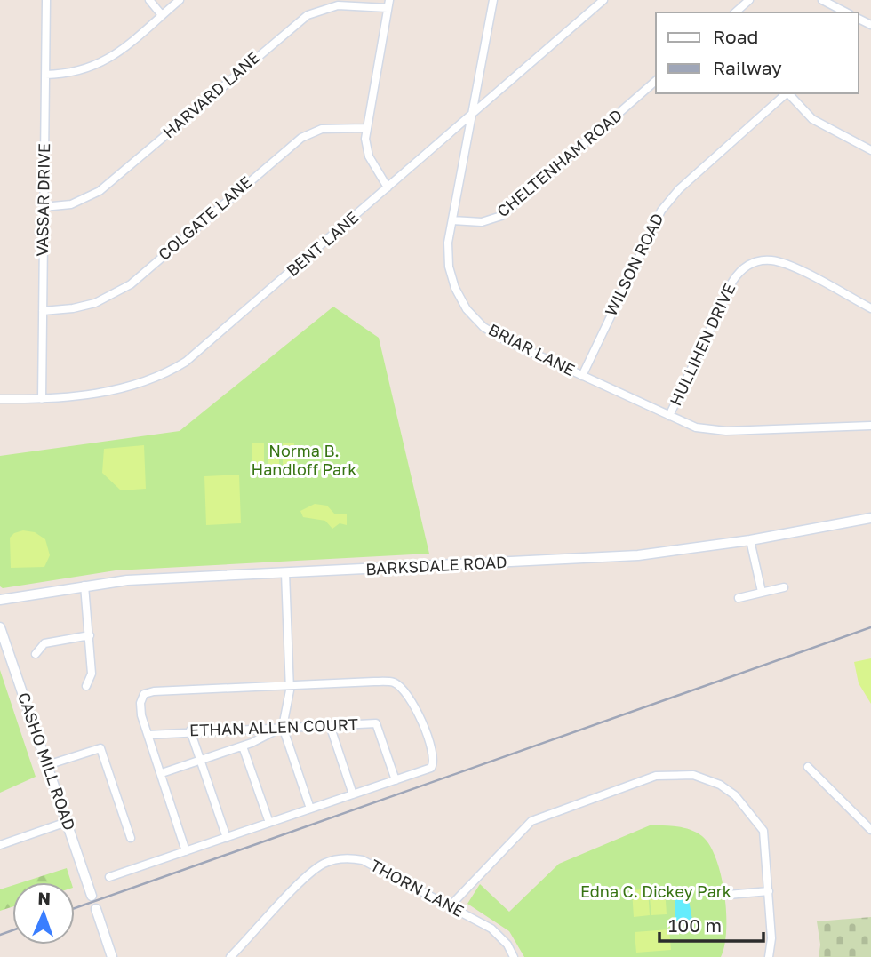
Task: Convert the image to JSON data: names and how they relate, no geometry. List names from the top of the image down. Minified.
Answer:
{"streets":{"street":["HARVARD LANE","CHELTENHAM ROAD","VASSAR DRIVE","COLGATE LANE","BENT LANE","WILSON ROAD","HULLIHEN DRIVE","BRIAR LANE","BARKSDALE ROAD","ETHAN ALLEN COURT","CASHO MILL ROAD","THORN LANE"]},"crossings":[["HARVARD LANE","VASSAR DRIVE"],["CHELTENHAM ROAD","BRIAR LANE"],["VASSAR DRIVE","COLGATE LANE"],["VASSAR DRIVE","BENT LANE"],["BENT LANE","BRIAR LANE"],["WILSON ROAD","BRIAR LANE"],["HULLIHEN DRIVE","BRIAR LANE"]],"parks":["Norma B. Handloff Park","Edna C. Dickey Park"],"legend":["Road","Railway"],"scale_bar":"100 m","north":"top"}
